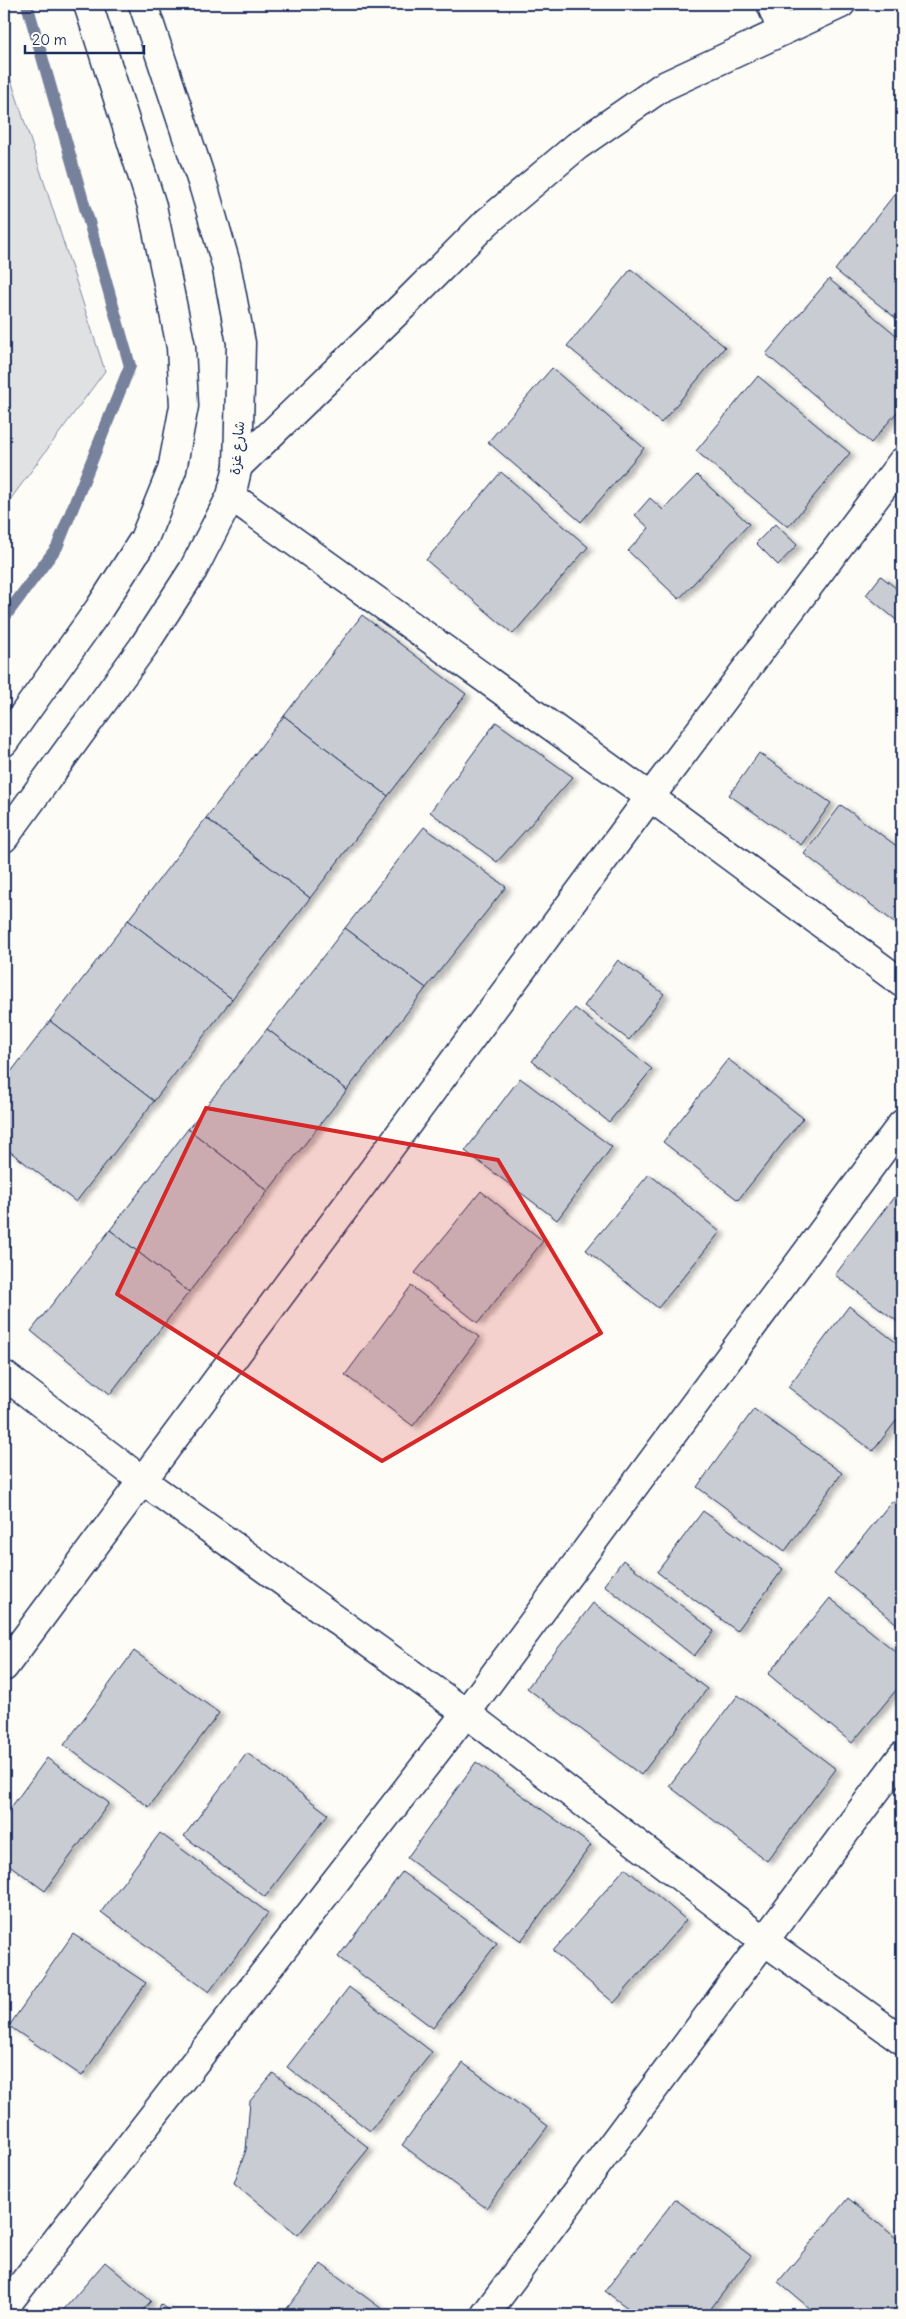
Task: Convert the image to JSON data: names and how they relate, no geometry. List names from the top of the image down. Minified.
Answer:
{"streets":{"street":["شارع غزة"]},"scale_bar":"20 m"}
